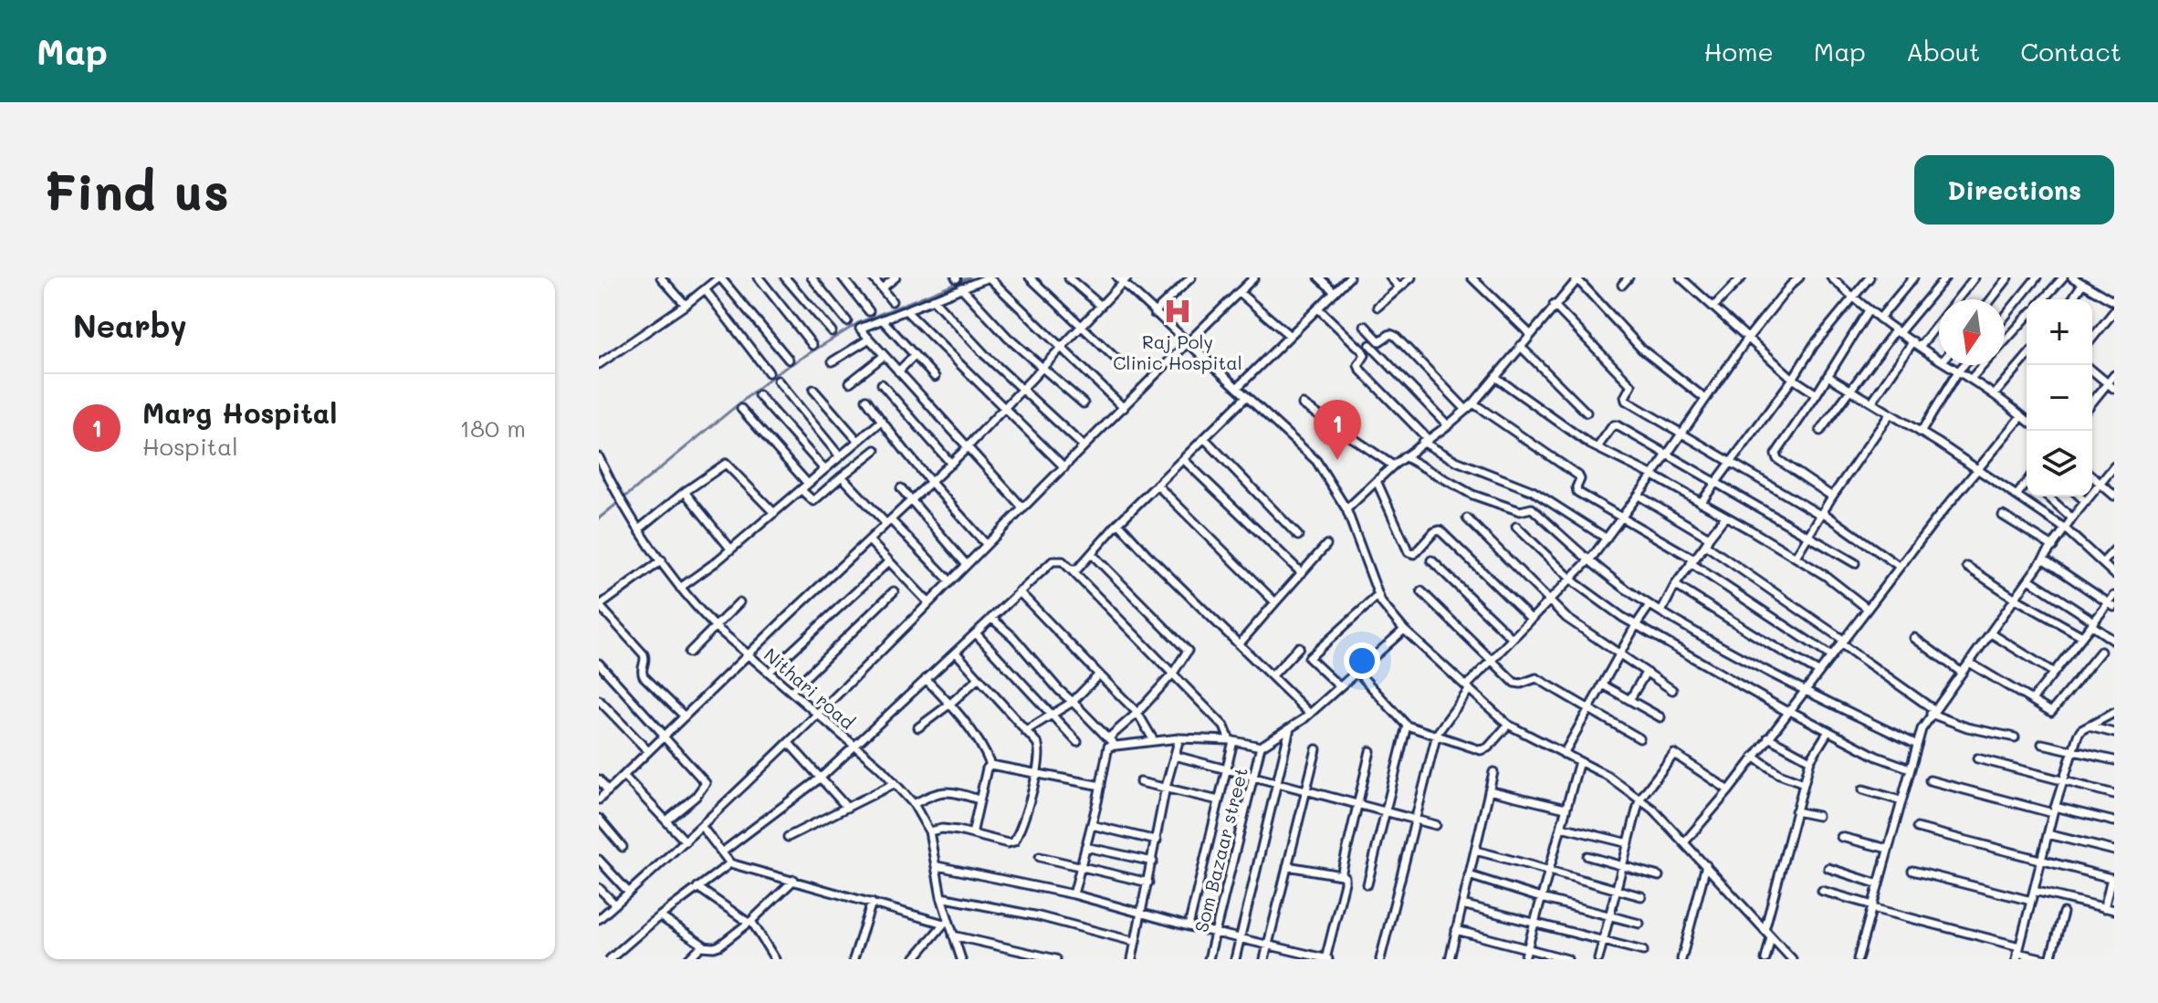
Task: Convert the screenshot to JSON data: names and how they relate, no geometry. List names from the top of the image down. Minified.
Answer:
{"streets":{"street":["Nithari road","Som Bazaar street"]},"places":{"hospital":["Raj Poly Clinic Hospital"]},"north":"bottom","page":{"header":"Map","nav":["Home","Map","About","Contact"],"buttons":"Directions","title":"Find us","heading":"Nearby","map_buttons":["+","−"],"list":[{"mark":"1","name":"Marg Hospital","note":"Hospital","value":"180 m"}],"pins":"1"}}
